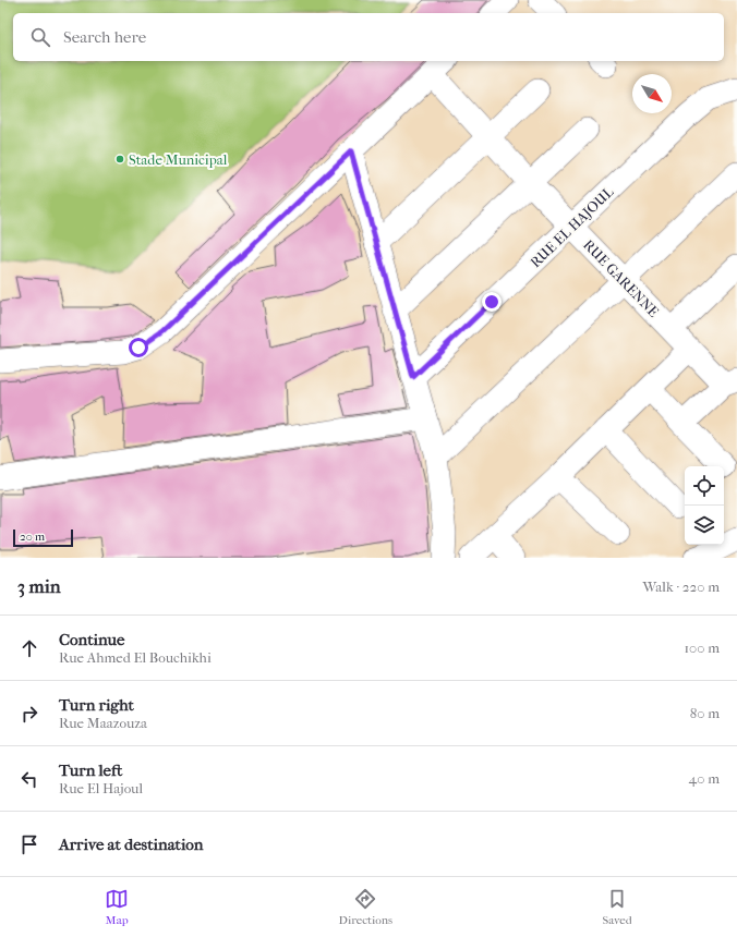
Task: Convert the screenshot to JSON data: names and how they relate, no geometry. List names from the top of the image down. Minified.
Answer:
{"streets":{"street":["RUE EL HAJOUL","RUE GARENNE"]},"crossings":[["RUE EL HAJOUL","RUE GARENNE"]],"places":["Stade Municipal"],"scale_bar":"20 m","north":"bottom right","page":{"search":"Search here","scale":"20 m","heading":["3 min","Walk · 220 m"],"list":[["Continue","Rue Ahmed El Bouchikhi","100 m"],["Turn right","Rue Maazouza","80 m"],["Turn left","Rue El Hajoul","40 m"],"Arrive at destination"],"nav":["Map","Directions","Saved"]}}
